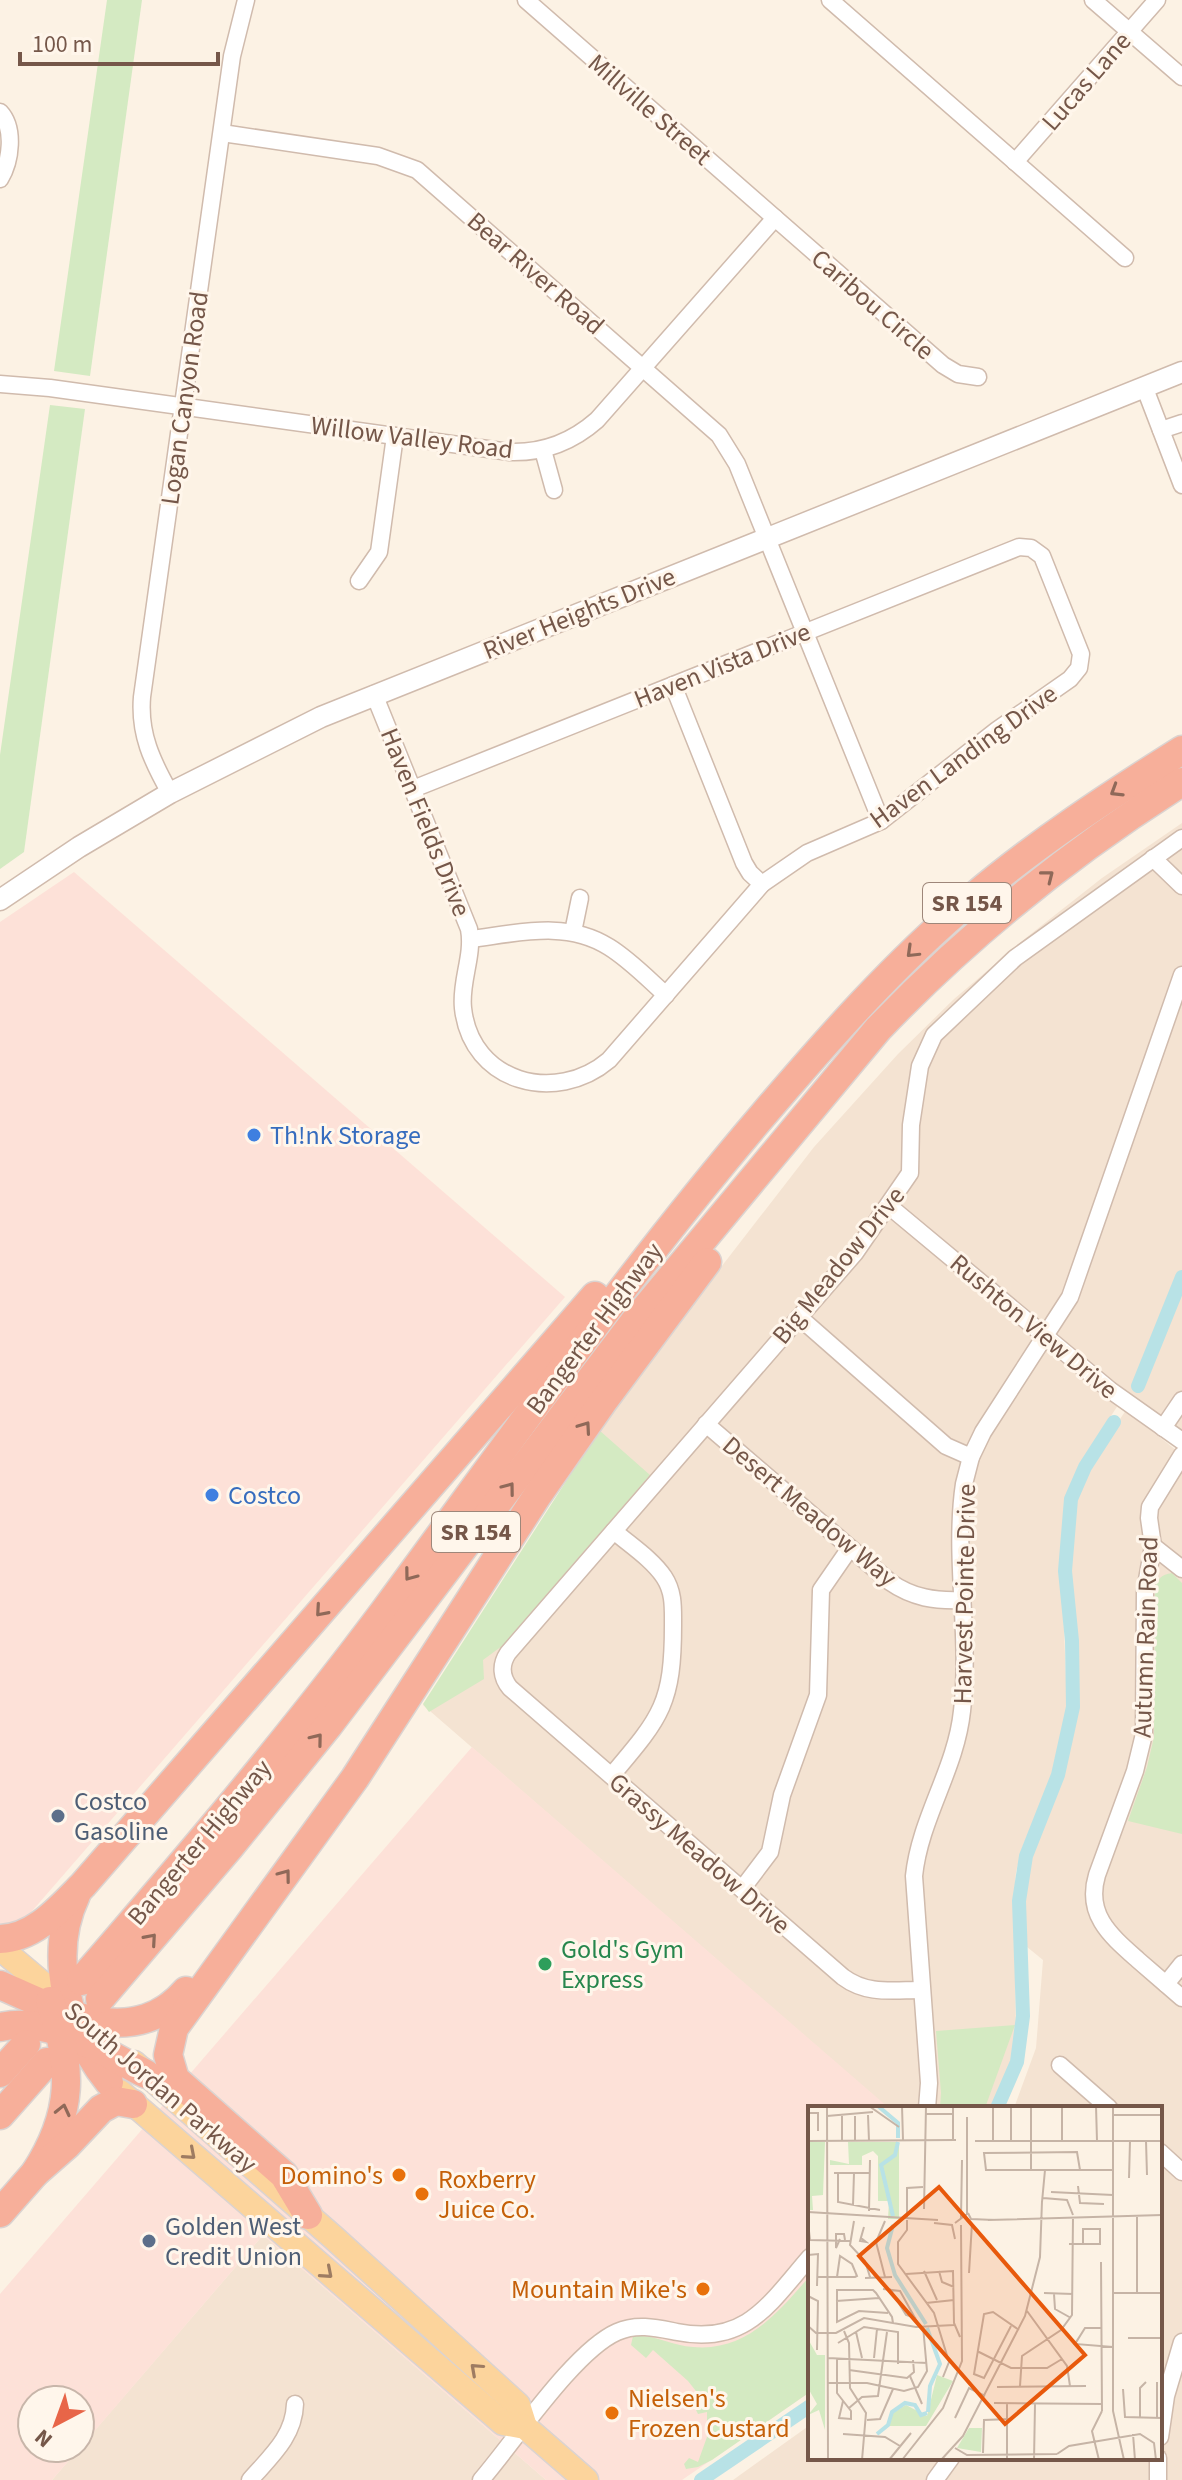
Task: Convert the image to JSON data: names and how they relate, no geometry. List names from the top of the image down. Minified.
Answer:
{"streets":{"highway":["SR 154","Bangerter Highway"],"main road":["South Jordan Parkway"],"street":["Lucas Lane","Millville Street","Bear River Road","Caribou Circle","Logan Canyon Road","Willow Valley Road","River Heights Drive","Haven Vista Drive","Haven Landing Drive","Haven Fields Drive","Big Meadow Drive","Rushton View Drive","Desert Meadow Way","Harvest Pointe Drive","Autumn Rain Road","Grassy Meadow Drive"]},"crossings":[["Millville Street","Caribou Circle"],["Millville Street","Willow Valley Road"],["Bear River Road","Logan Canyon Road"],["Bear River Road","Willow Valley Road"],["Bear River Road","River Heights Drive"],["Bear River Road","Haven Vista Drive"],["Bear River Road","Haven Landing Drive"],["Caribou Circle","Willow Valley Road"],["Logan Canyon Road","Willow Valley Road"],["Logan Canyon Road","River Heights Drive"],["River Heights Drive","Haven Fields Drive"],["Haven Vista Drive","Haven Landing Drive"],["Haven Vista Drive","Haven Fields Drive"],["Haven Landing Drive","Haven Fields Drive"],["Big Meadow Drive","Rushton View Drive"],["Big Meadow Drive","Desert Meadow Way"],["Big Meadow Drive","Grassy Meadow Drive"],["Rushton View Drive","Harvest Pointe Drive"],["Bangerter Highway","South Jordan Parkway"],["Desert Meadow Way","Harvest Pointe Drive"],["Harvest Pointe Drive","Grassy Meadow Drive"]],"places":["Th!nk Storage","Costco","Costco Gasoline","Gold's Gym Express","Domino's","Roxberry Juice Co.","Golden West Credit Union","Mountain Mike's","Nielsen's Frozen Custard"],"scale_bar":"100 m","north":"bottom left"}
